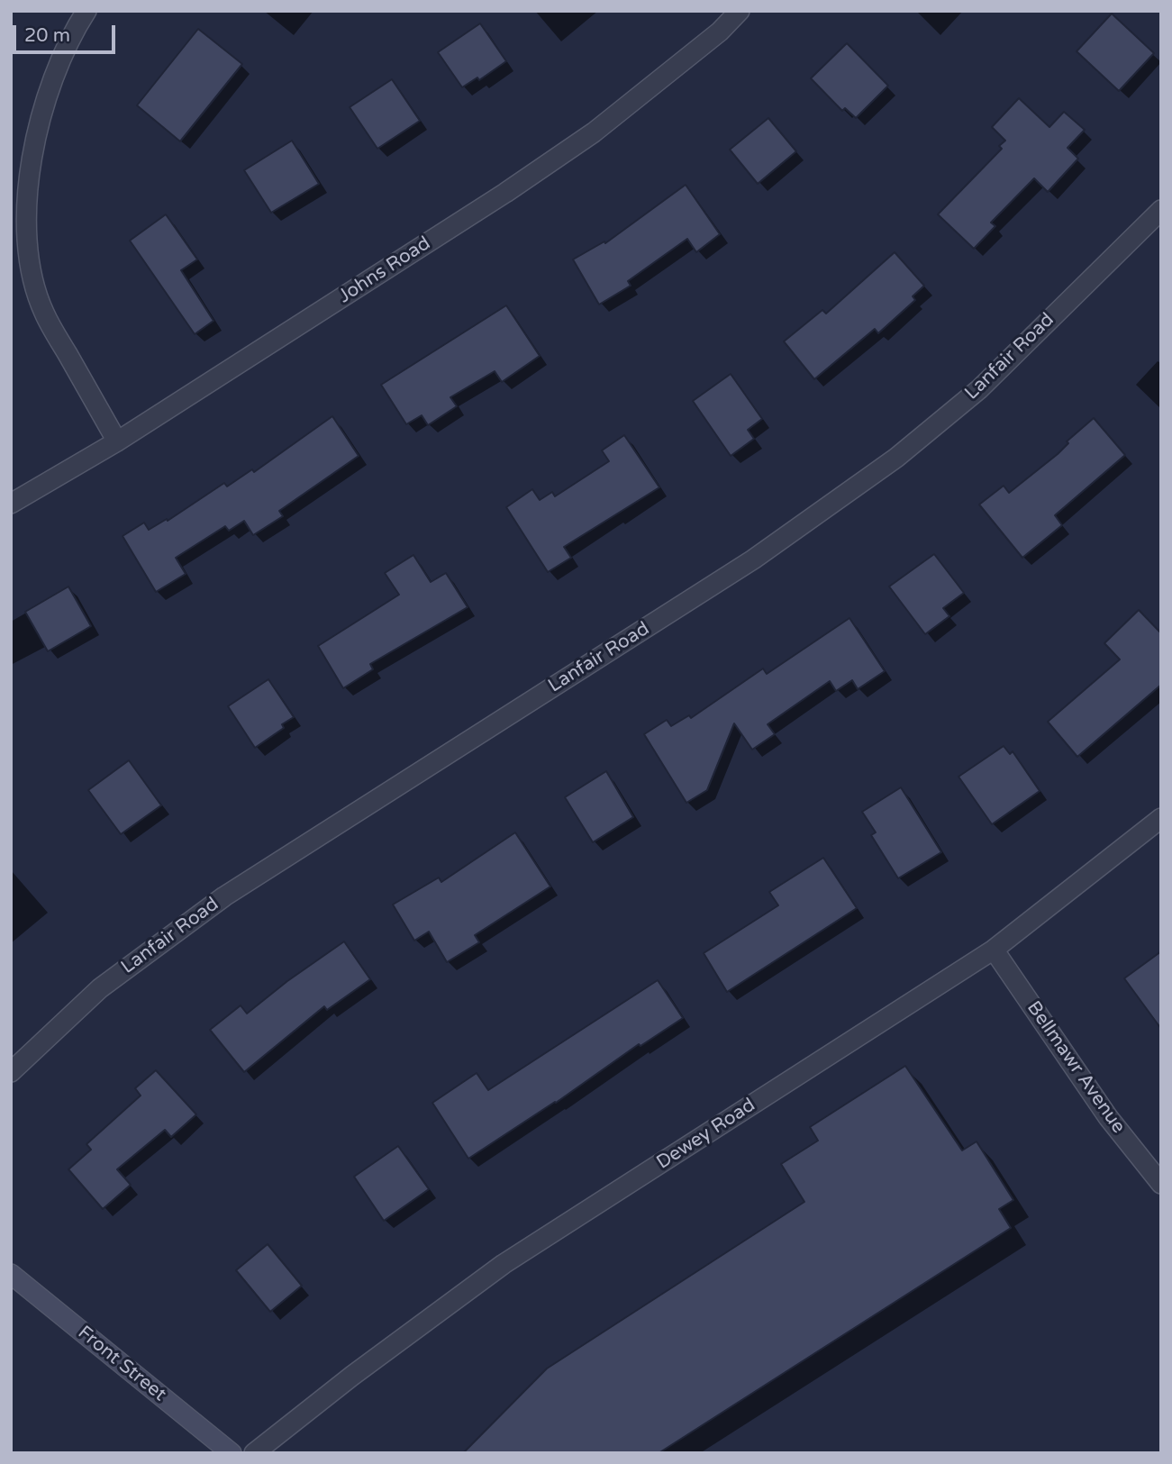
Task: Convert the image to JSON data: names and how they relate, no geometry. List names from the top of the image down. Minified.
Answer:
{"streets":{"street":["Johns Road","Lanfair Road","Bellmawr Avenue","Dewey Road","Front Street"]},"crossings":[["Bellmawr Avenue","Dewey Road"]],"scale_bar":"20 m"}
